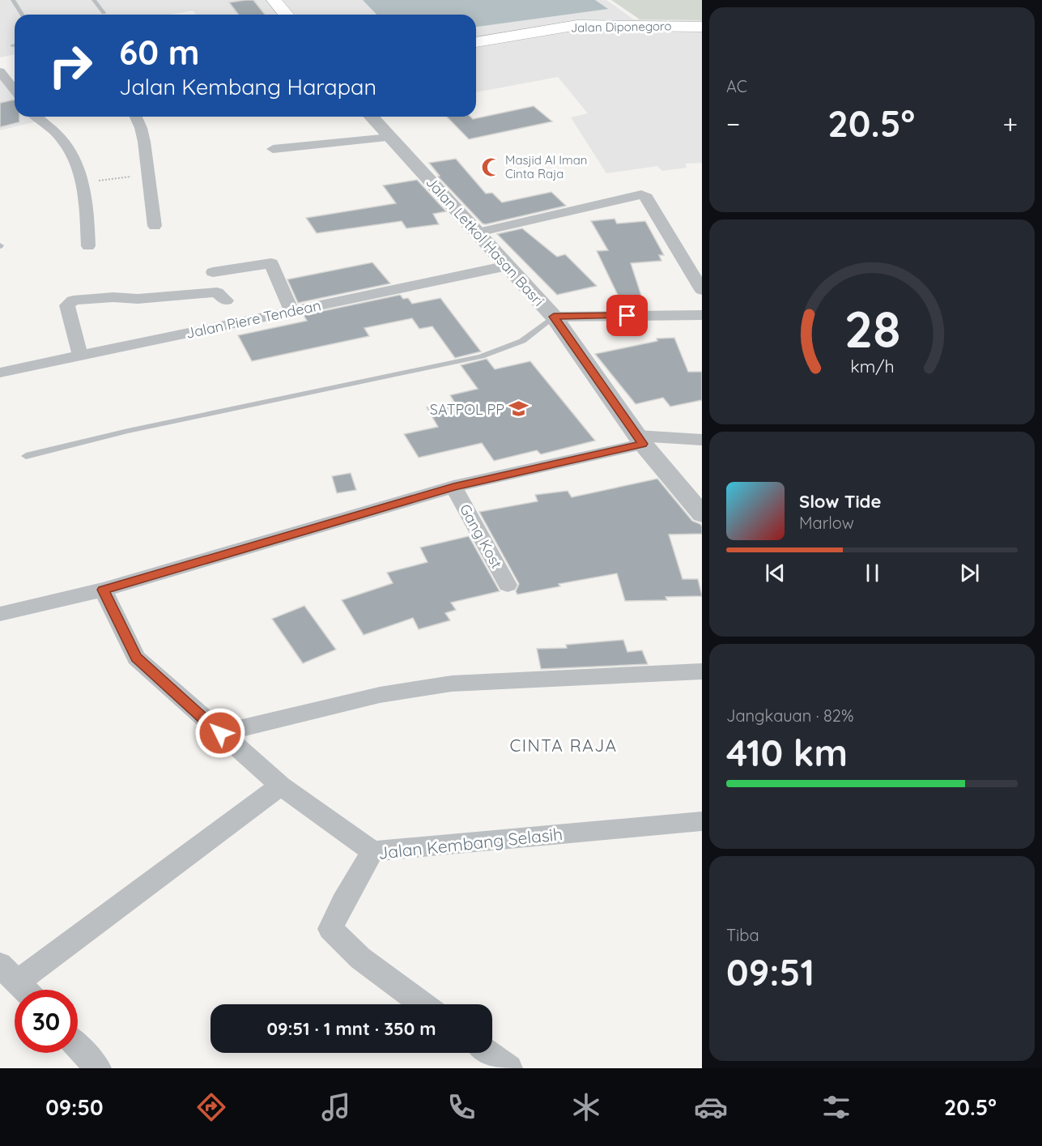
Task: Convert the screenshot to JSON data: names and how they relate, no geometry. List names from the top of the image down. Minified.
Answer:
{"streets":{"main road":["Jalan Diponegoro"],"street":["Jalan Letkol Hasan Basri","Jalan Piere Tendean","Gang Kost","Jalan Kembang Selasih"]},"crossings":[["Jalan Letkol Hasan Basri","Jalan Piere Tendean"]],"districts":["CINTA RAJA"],"places":{"mosque":["Masjid Al Iman Cinta Raja"],"school or university":["SATPOL PP"]},"page":{"tile":["AC",["Jangkauan · 82%","410 km"],["Tiba","09:51"]],"turn":["60 m","Jalan Kembang Harapan"],"heat":["−","20.5°","+"],"song":["Slow Tide","Marlow"],"limit":"30","trip":"09:51 · 1 mnt · 350 m","tabs":["09:50","20.5°"],"gauge":["28","km/h"]}}
